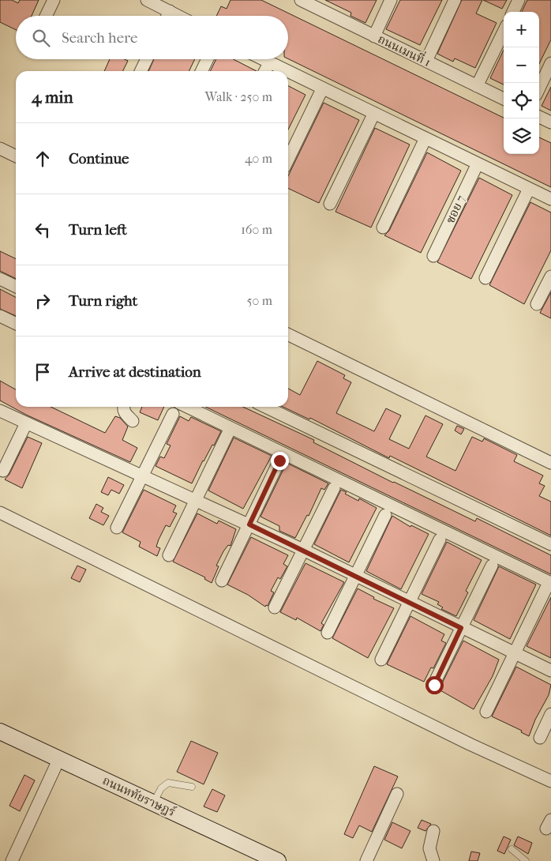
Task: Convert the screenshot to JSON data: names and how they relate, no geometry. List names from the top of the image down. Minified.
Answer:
{"streets":{"main road":["ถนนหทัยราษฎร์"],"street":["ถนนเมนที่ 1","ซอย 7"]},"page":{"map_buttons":["+","−"],"search":"Search here","heading":["4 min","Walk · 250 m"],"list":[["Continue","40 m"],["Turn left","160 m"],["Turn right","50 m"],"Arrive at destination"]}}
